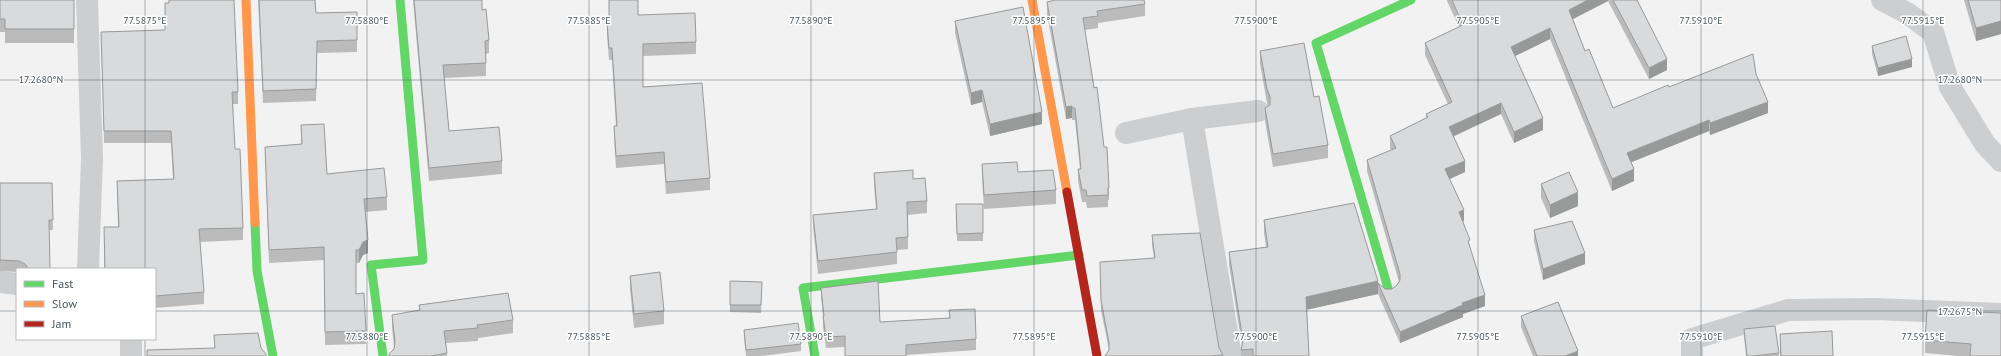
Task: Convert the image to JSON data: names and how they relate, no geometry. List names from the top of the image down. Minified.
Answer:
{"legend":["Fast","Slow","Jam"],"coordinates":["77.5875°E","77.5880°E","77.5885°E","77.5890°E","77.5895°E","77.5900°E","77.5905°E","77.5910°E","77.5915°E","17.2680°N","17.2675°N"]}
